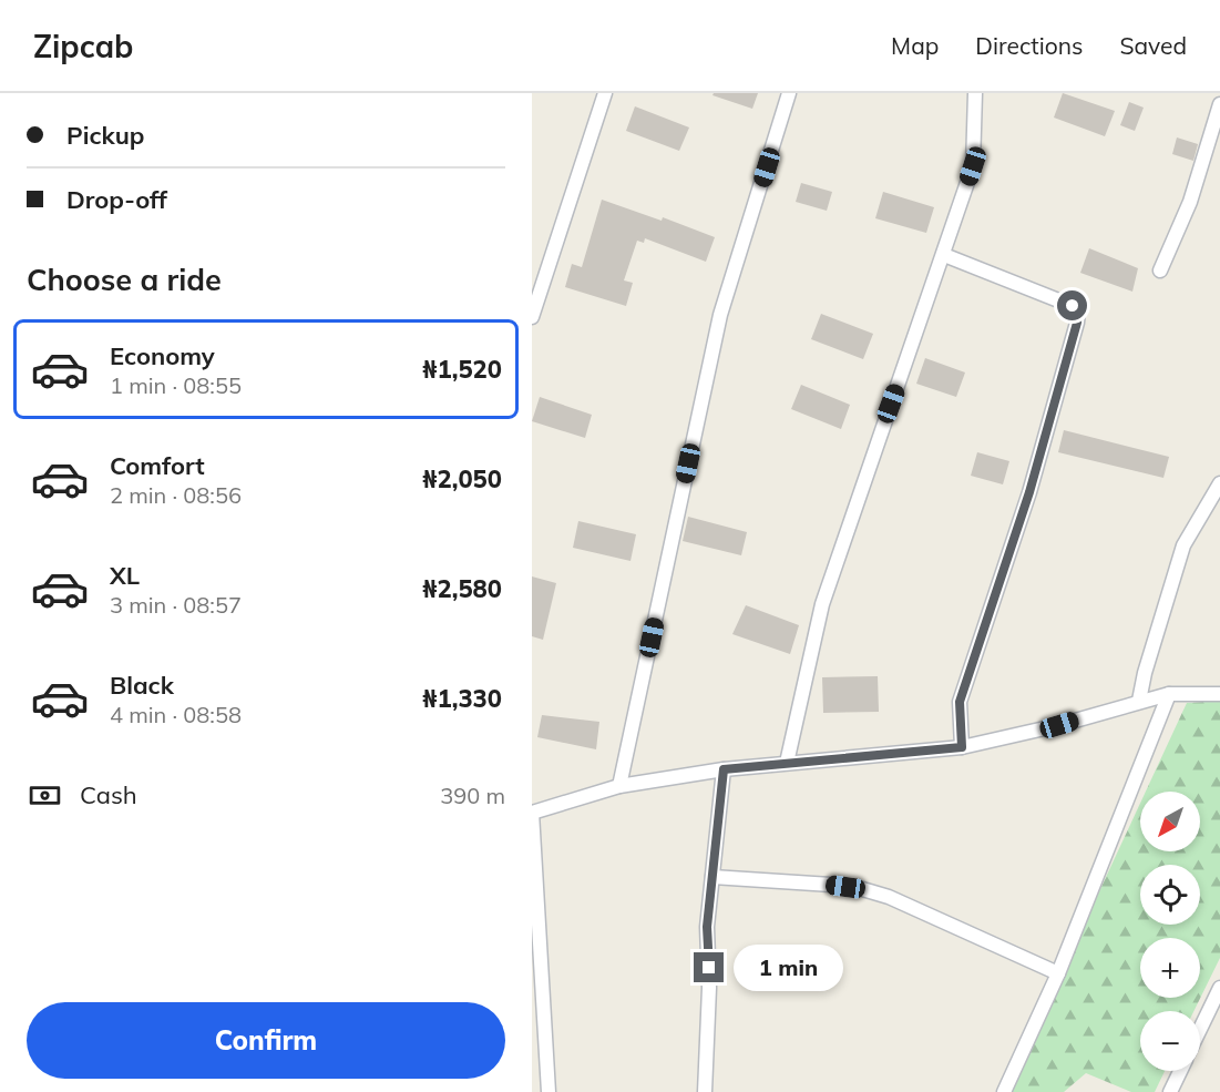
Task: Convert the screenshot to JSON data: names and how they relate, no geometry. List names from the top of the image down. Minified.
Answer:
{"north":"bottom left","page":{"header":"Zipcab","nav":["Map","Directions","Saved"],"banner":["Pickup","Drop-off"],"heading":"Choose a ride","list":[{"name":"Economy","note":"1 min · 08:55","value":"₦1,520"},{"name":"Comfort","note":"2 min · 08:56","value":"₦2,050"},{"name":"XL","note":"3 min · 08:57","value":"₦2,580"},{"name":"Black","note":"4 min · 08:58","value":"₦1,330"}],"pay":["Cash","390 m"],"map_buttons":["+","−"],"bubble":"1 min","buttons":"Confirm"}}
